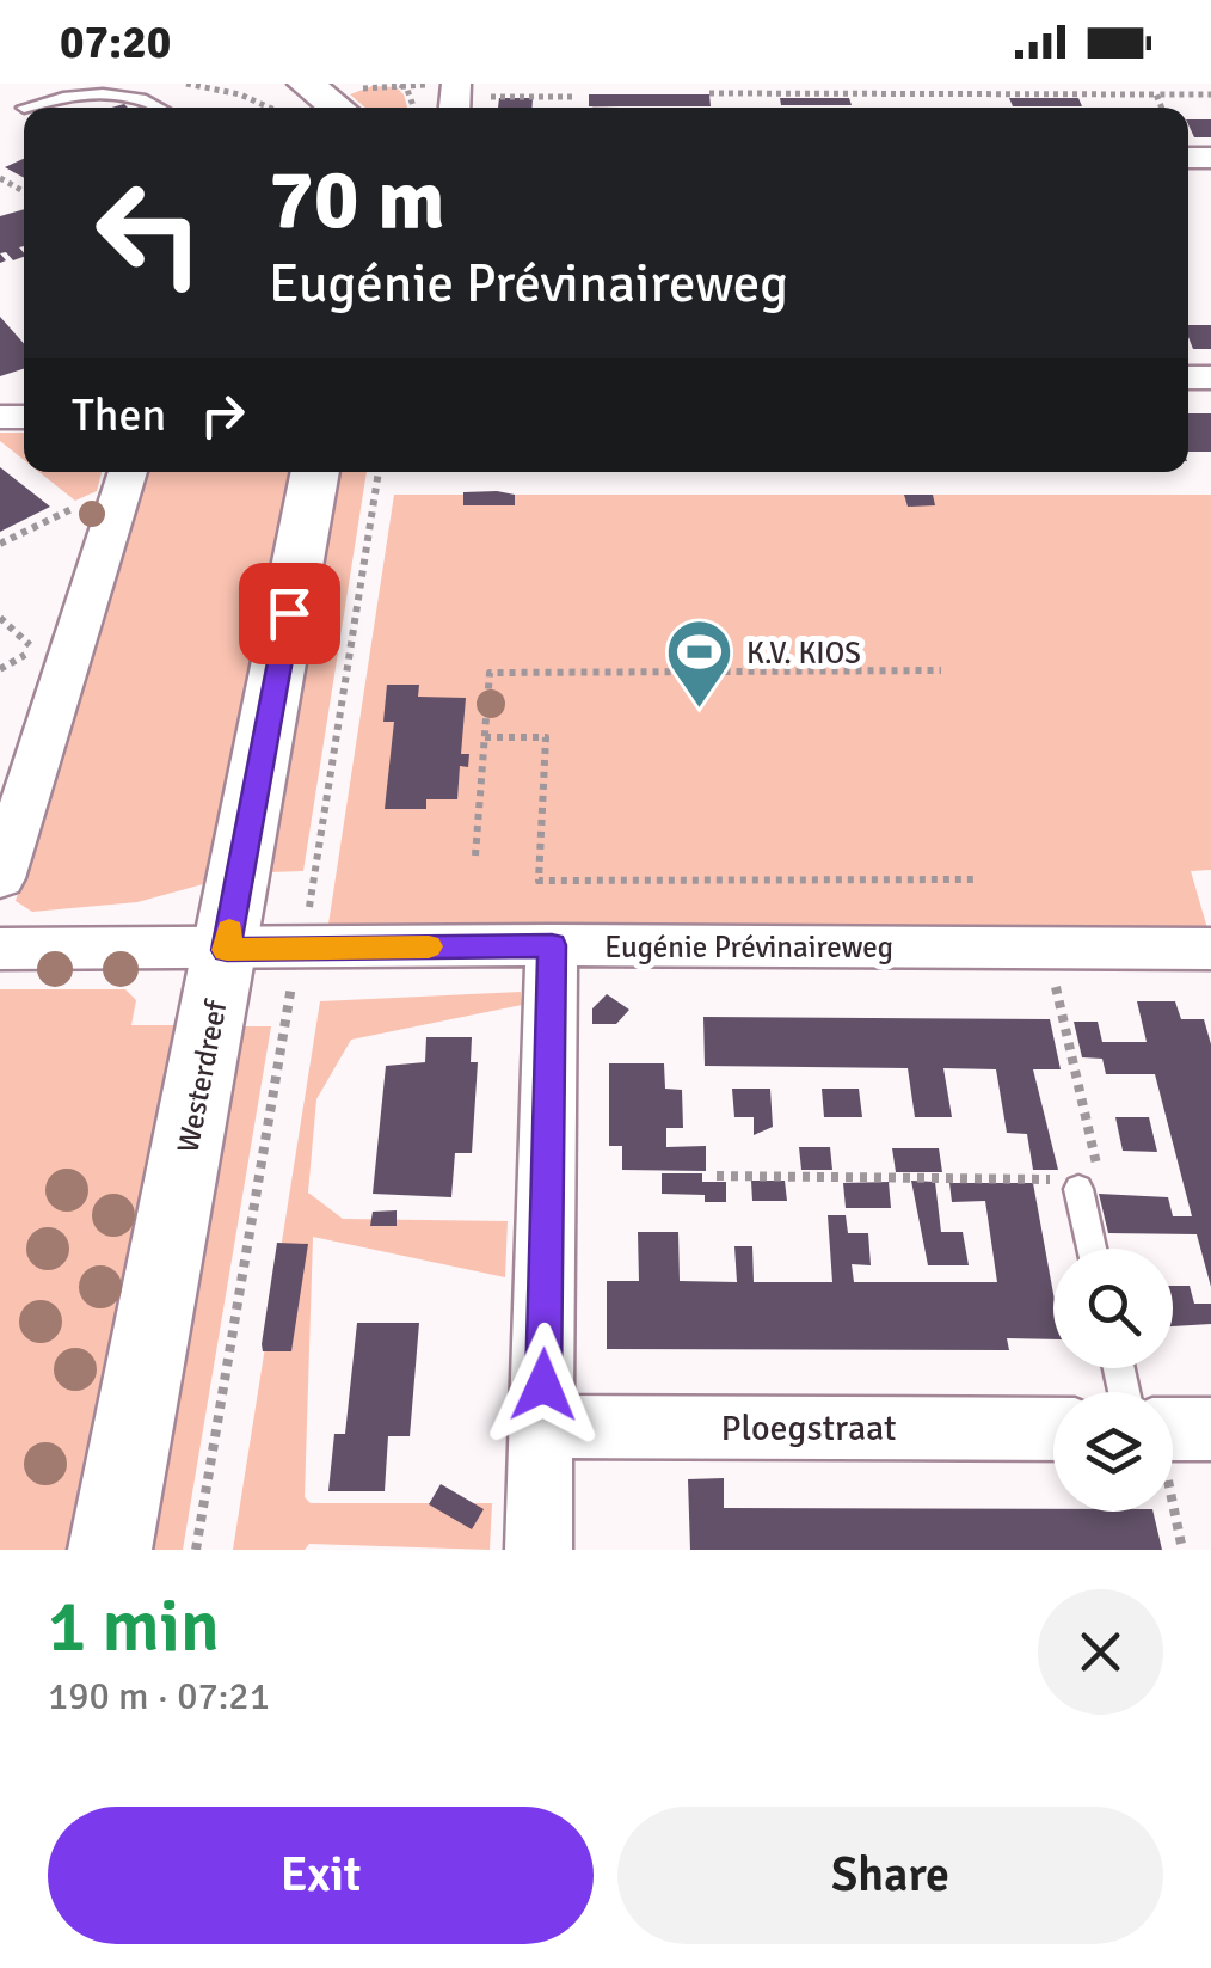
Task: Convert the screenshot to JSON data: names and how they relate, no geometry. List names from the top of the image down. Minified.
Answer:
{"streets":{"street":["Eugénie Prévinaireweg","Westerdreef","Ploegstraat"]},"crossings":[["Eugénie Prévinaireweg","Westerdreef"]],"places":{"sports":["K.V. KIOS"]},"page":{"status":"07:20","turn":["70 m","Eugénie Prévinaireweg"],"then":"Then","heading":["1 min","190 m · 07:21"],"buttons":["Exit","Share"]}}
